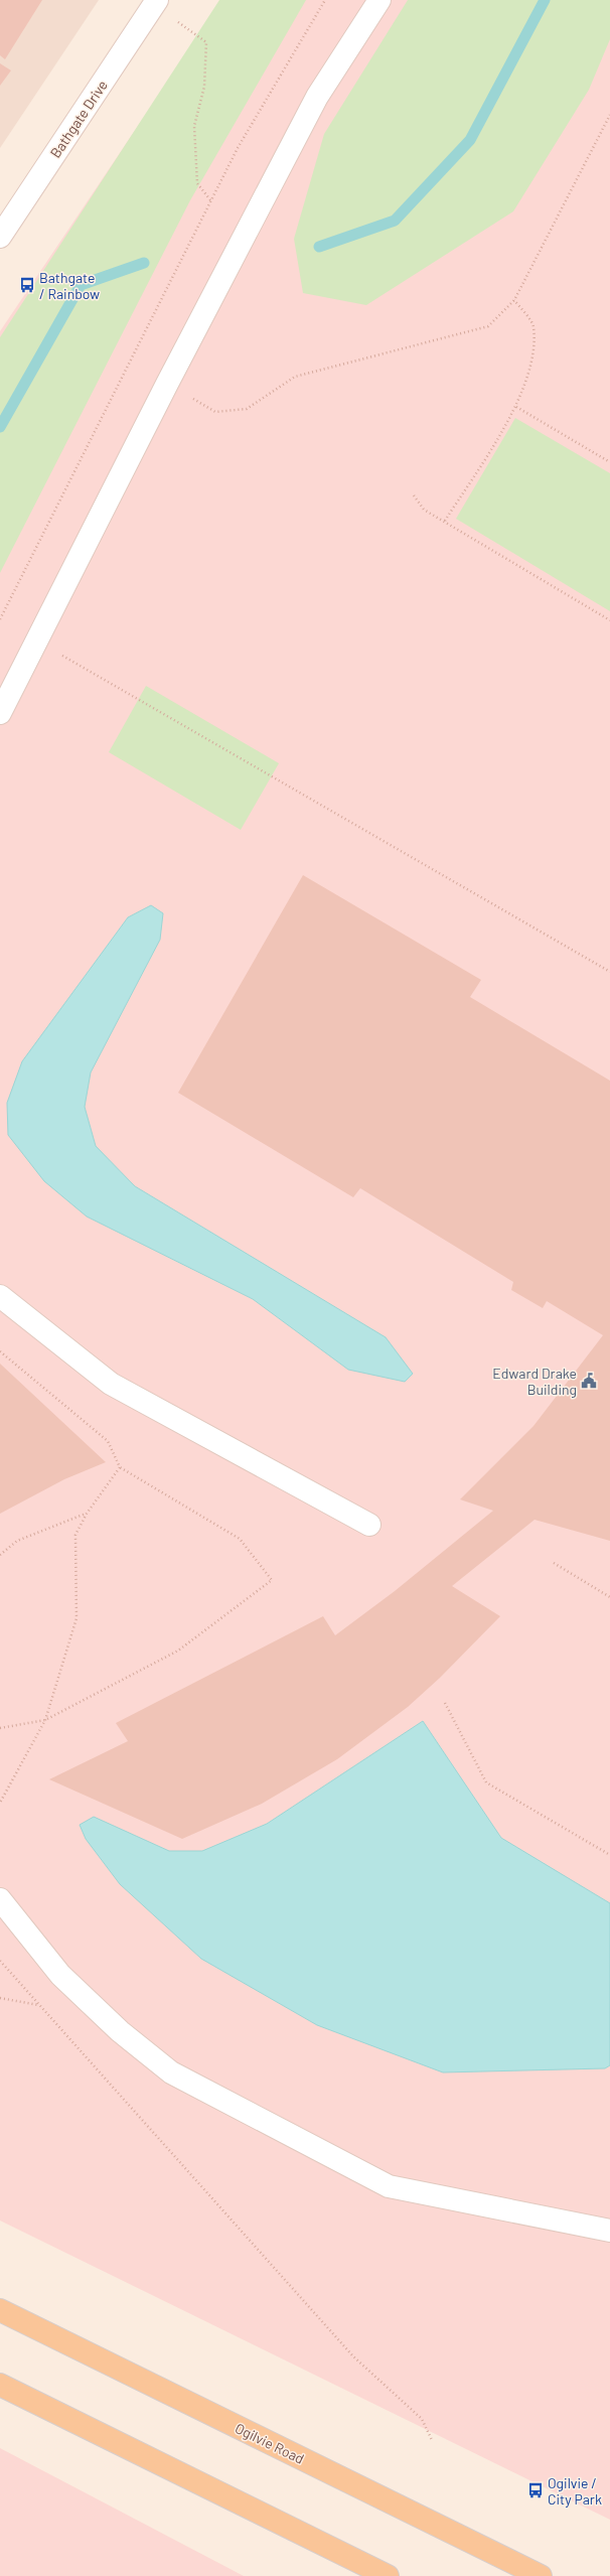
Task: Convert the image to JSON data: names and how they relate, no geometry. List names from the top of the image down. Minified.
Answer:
{"streets":{"main road":["Ogilvie Road"],"street":["Bathgate Drive"]},"places":{"bus stop":["Bathgate / Rainbow","Ogilvie / City Park"],"public building":["Edward Drake Building"]}}
